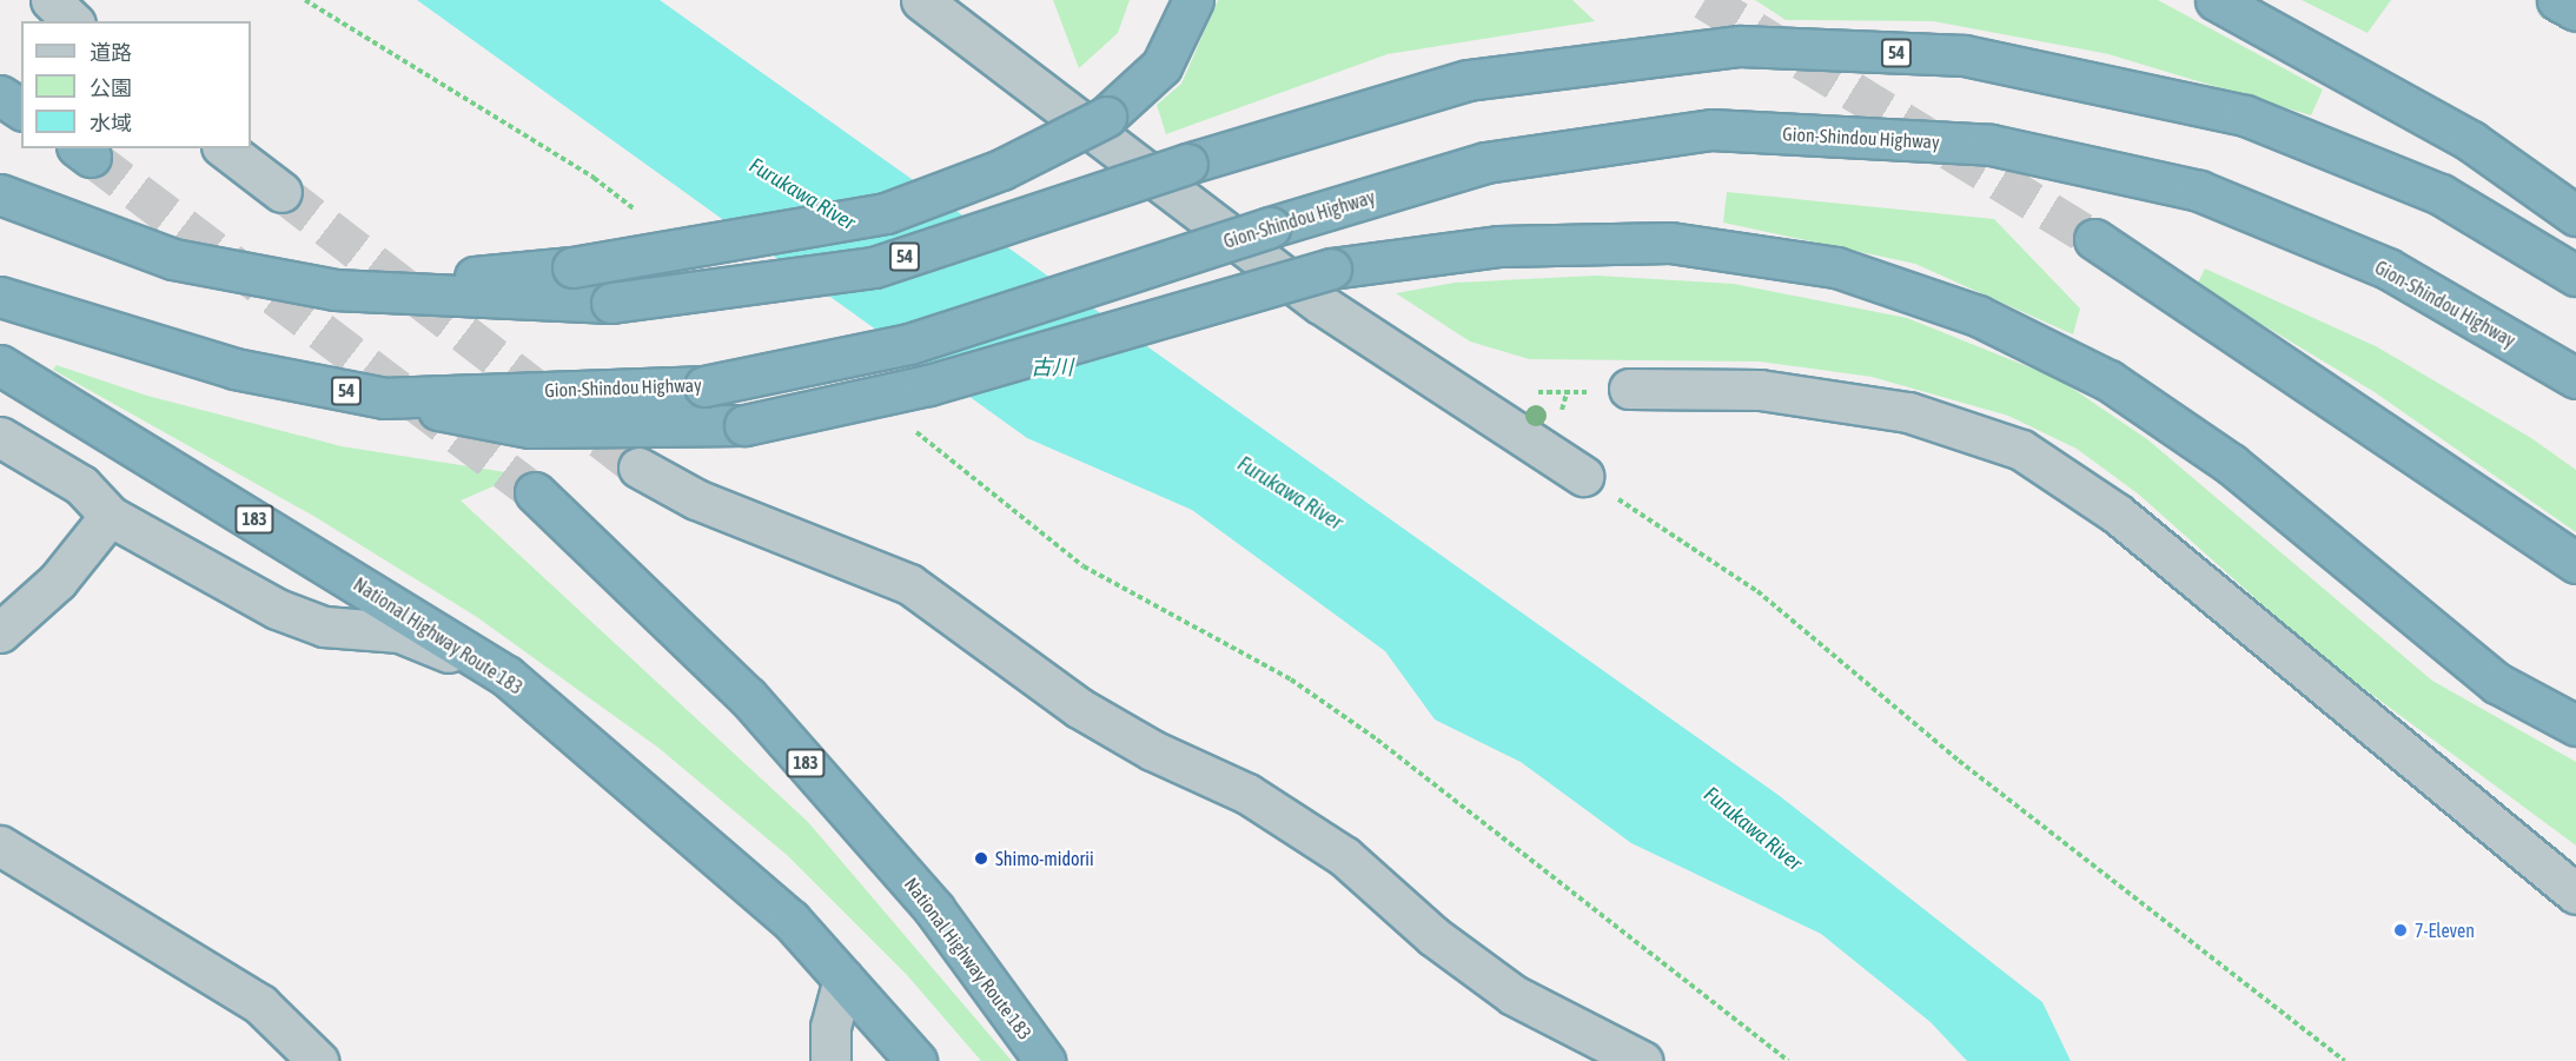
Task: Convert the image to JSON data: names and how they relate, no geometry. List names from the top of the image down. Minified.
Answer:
{"streets":{"highway":["54","Gion-Shindou Highway","183","National Highway Route 183"]},"water":["Furukawa River","古川"],"places":["Shimo-midorii","7-Eleven"],"legend":["道路","公園","水域"]}
